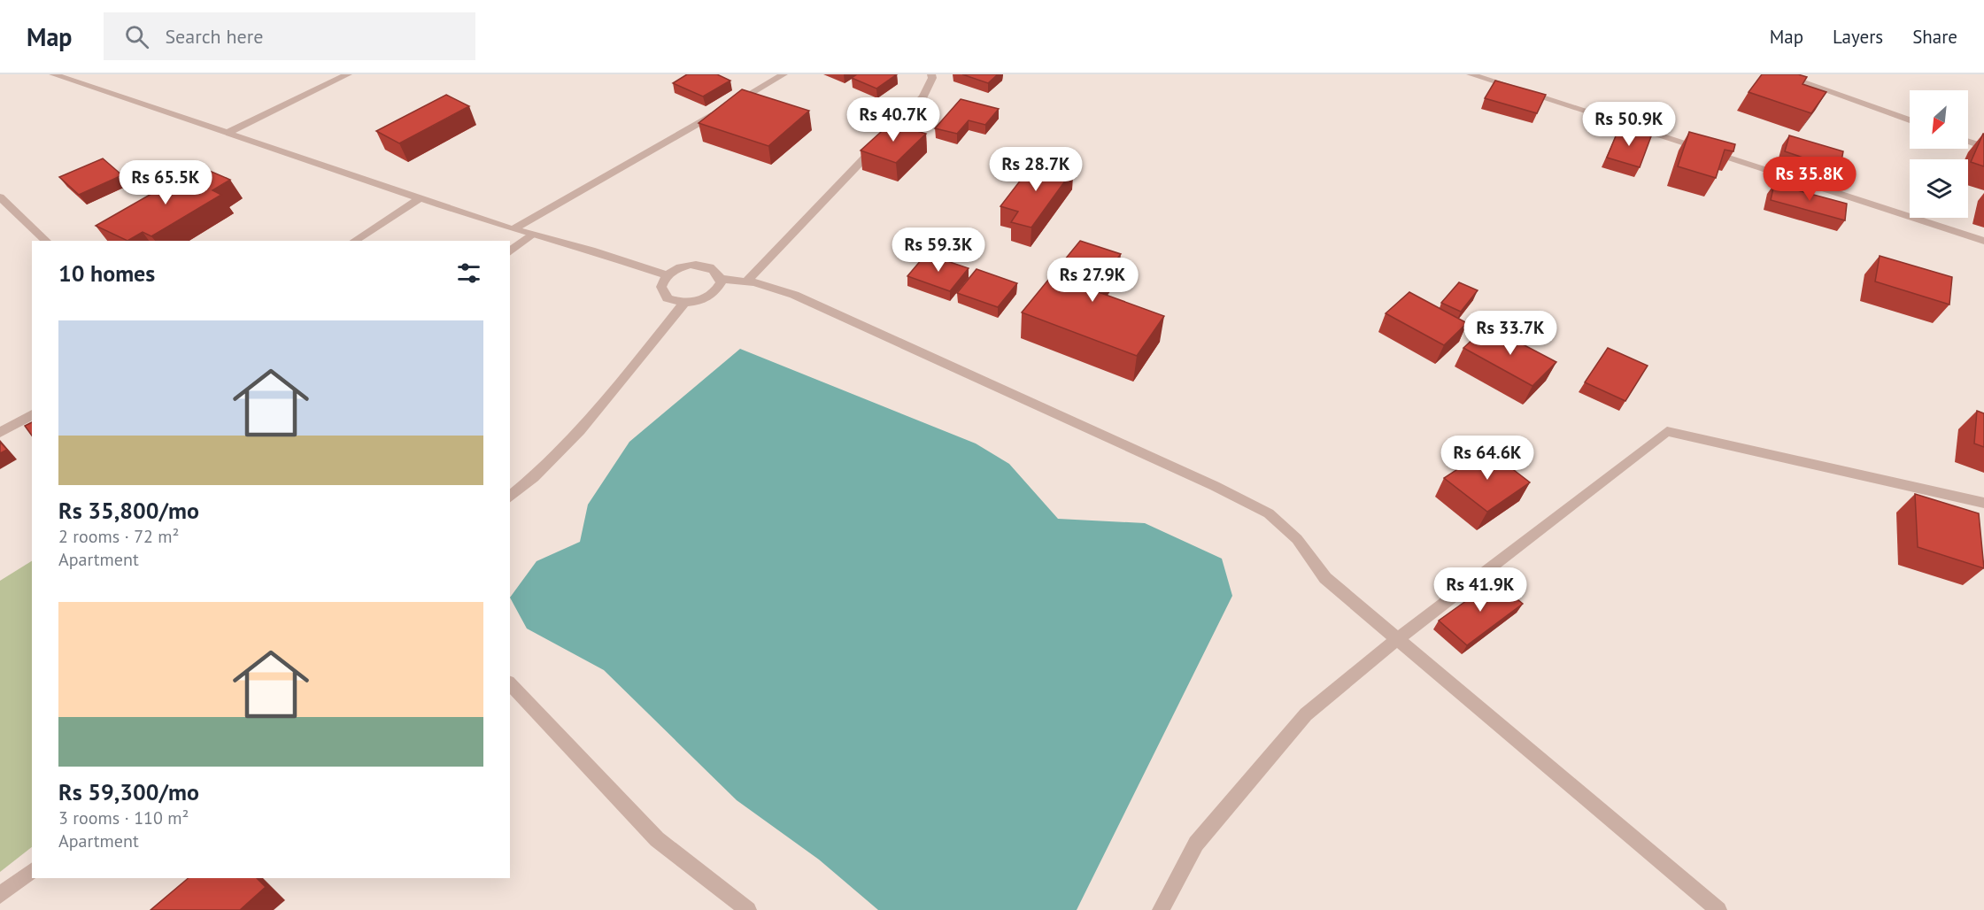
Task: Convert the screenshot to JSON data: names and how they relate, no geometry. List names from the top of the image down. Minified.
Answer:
{"north":"bottom left","page":{"header":"Map","search":"Search here","nav":["Map","Layers","Share"],"price":["Rs 40.7K","Rs 50.9K","Rs 28.7K","Rs 35.8K","Rs 65.5K","Rs 59.3K","Rs 27.9K","Rs 33.7K","Rs 64.6K","Rs 41.9K"],"heading":"10 homes","list":[{"name":"Rs 35,800/mo","note":"2 rooms · 72 m² · Apartment"},{"name":"Rs 59,300/mo","note":"3 rooms · 110 m² · Apartment"}]}}
